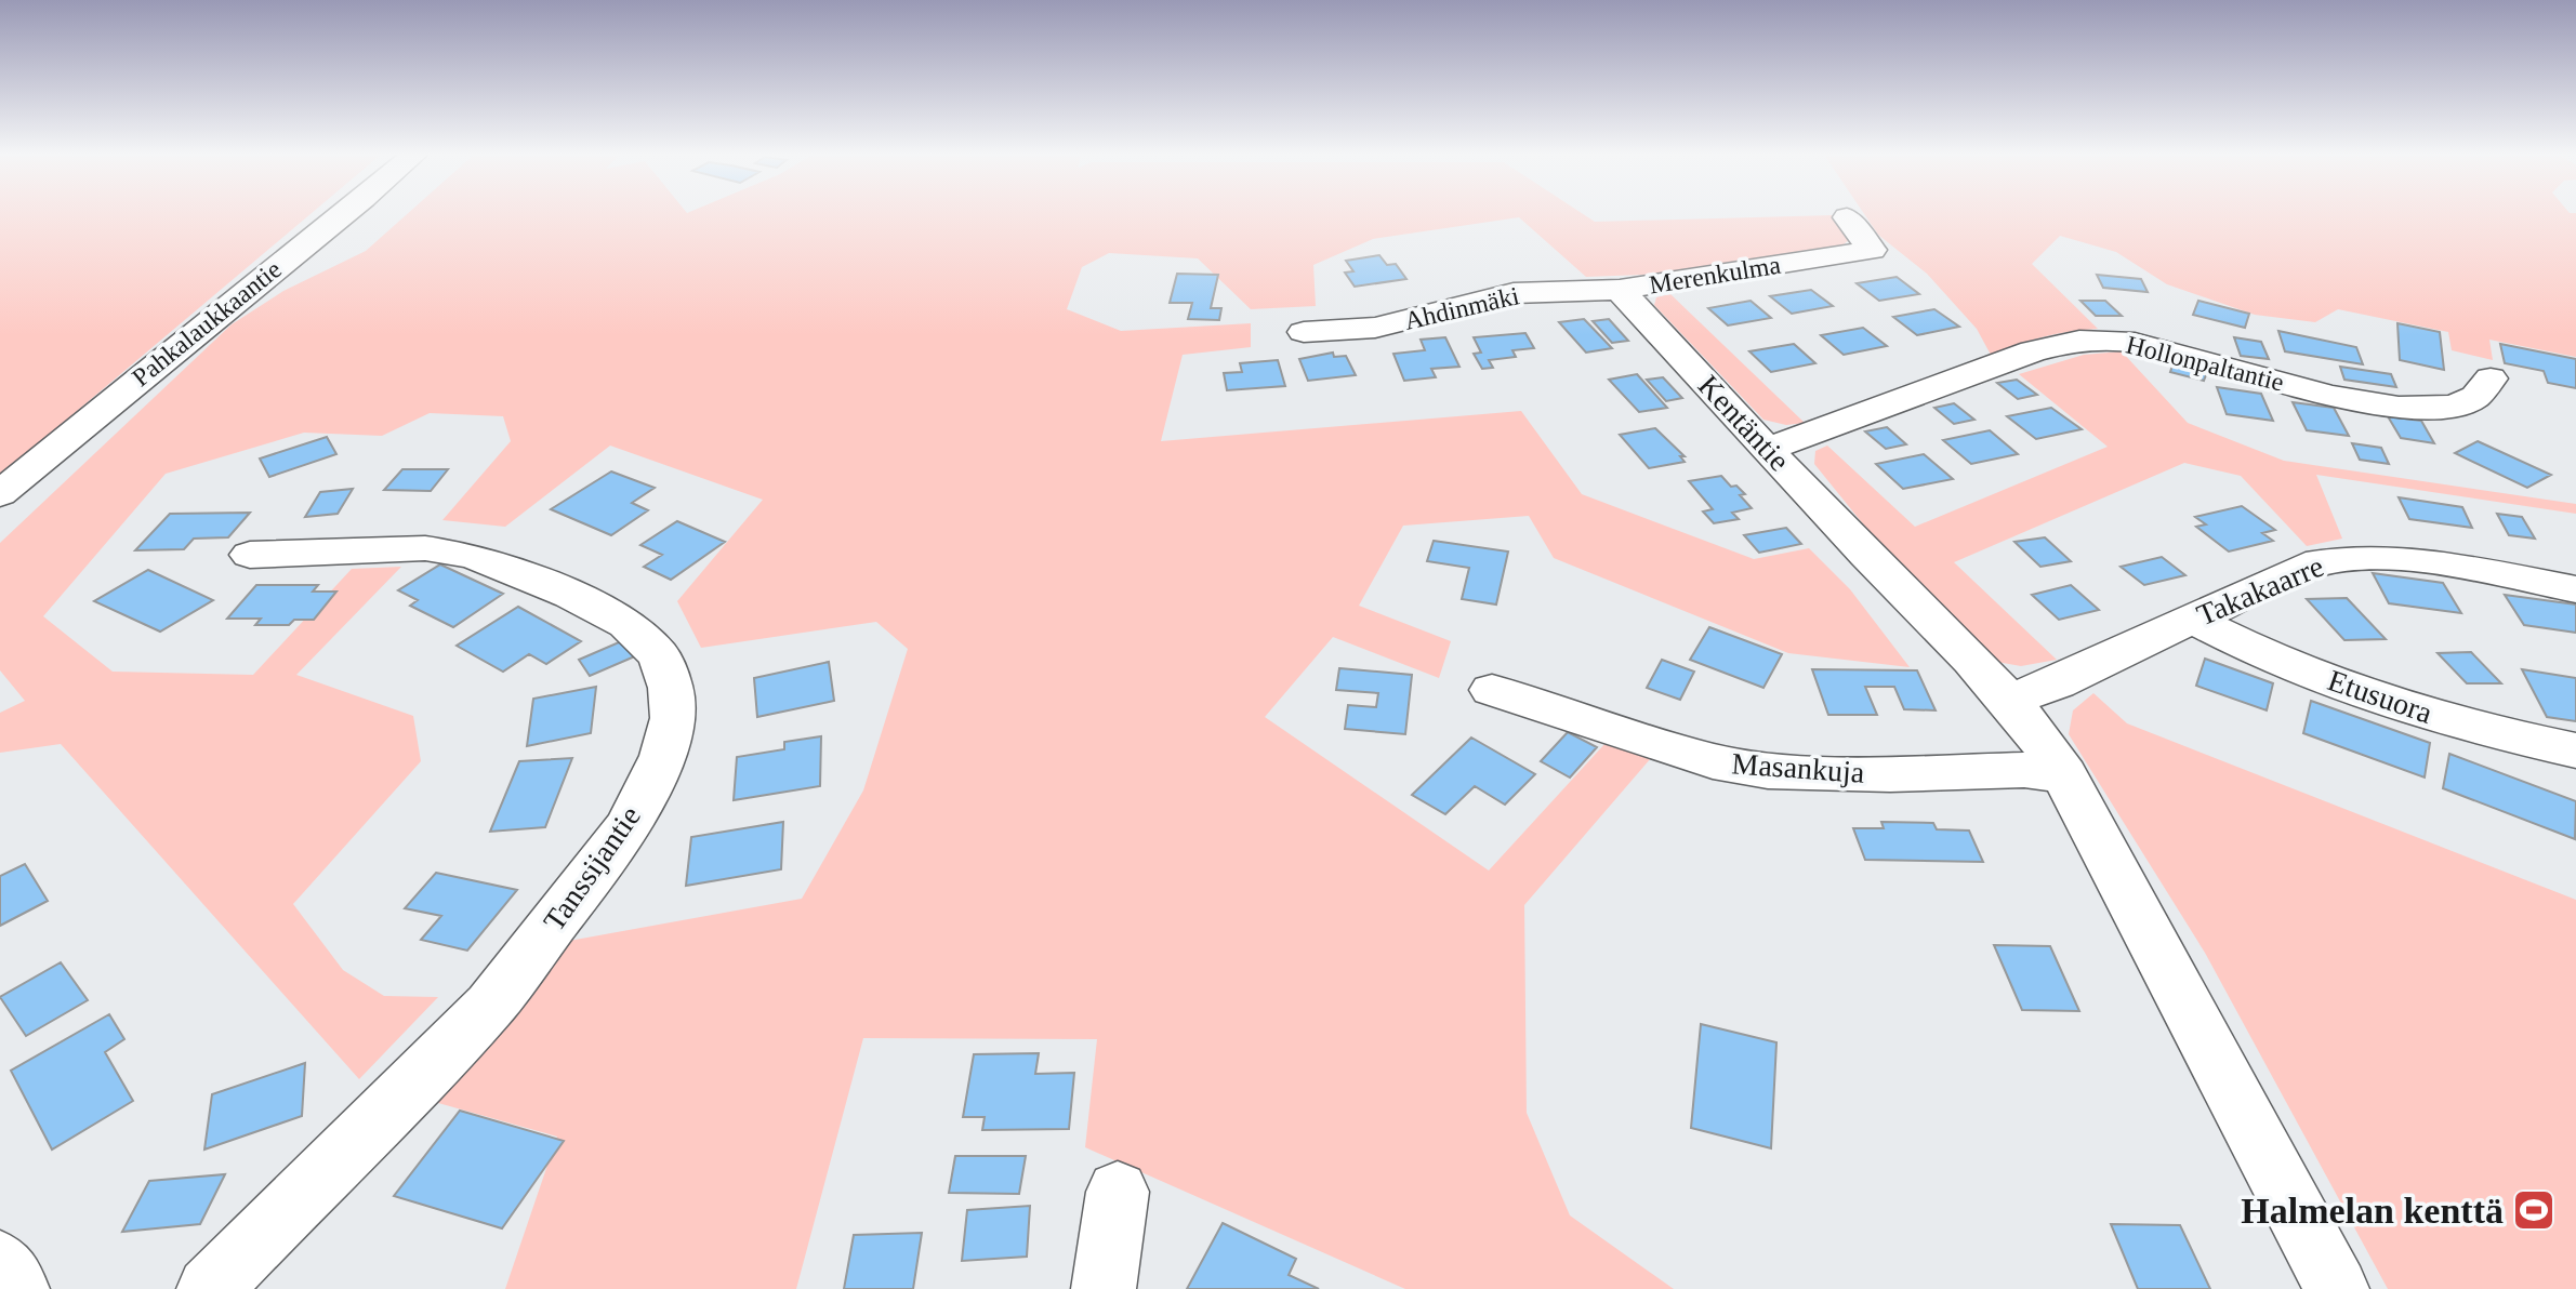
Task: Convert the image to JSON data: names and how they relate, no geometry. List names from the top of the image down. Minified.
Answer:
{"streets":{"street":["Merenkulma","Ahdinmäki","Pahkalaukkaantie","Hollonpaltantie","Kentäntie","Takakaarre","Etusuora","Masankuja","Tanssijantie"]},"crossings":[["Merenkulma","Ahdinmäki"],["Merenkulma","Kentäntie"],["Ahdinmäki","Kentäntie"],["Hollonpaltantie","Kentäntie"],["Kentäntie","Takakaarre"],["Takakaarre","Etusuora"]],"places":{"sports":["Halmelan kenttä"]}}
